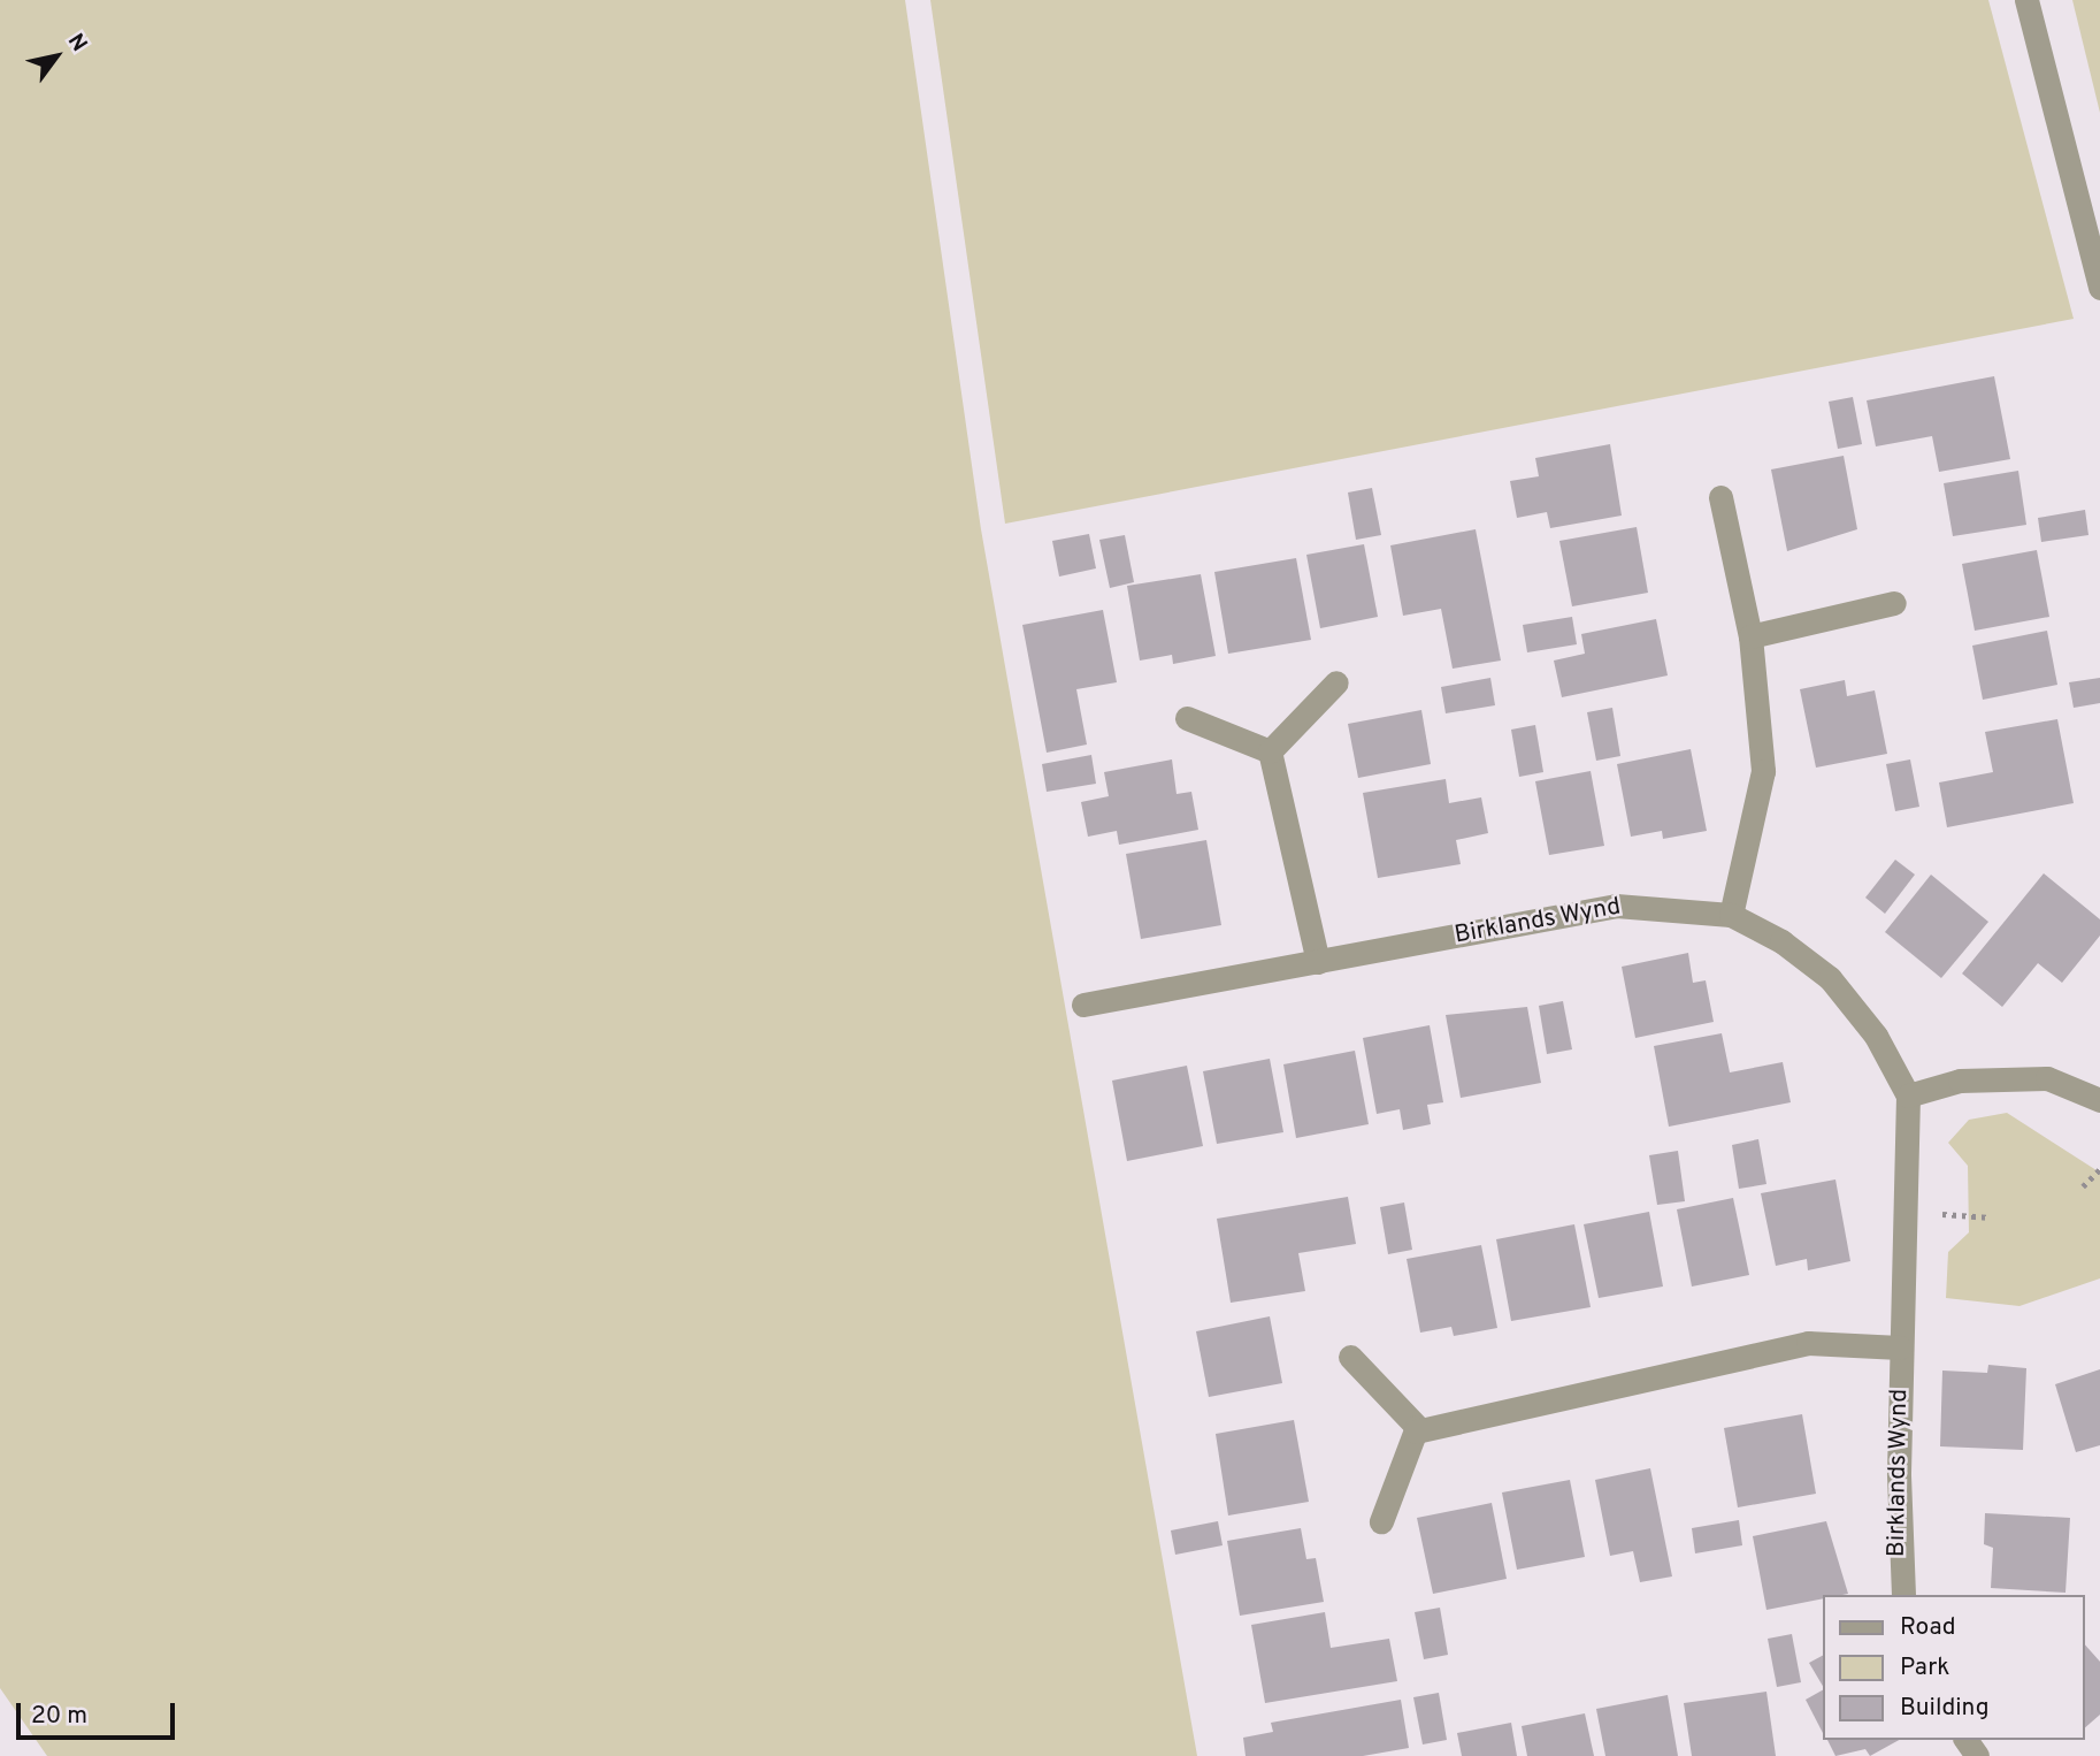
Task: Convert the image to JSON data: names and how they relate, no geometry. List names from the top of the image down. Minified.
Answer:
{"streets":{"street":["Birklands Wynd"]},"legend":["Road","Park","Building"],"scale_bar":"20 m","north":"top right"}
